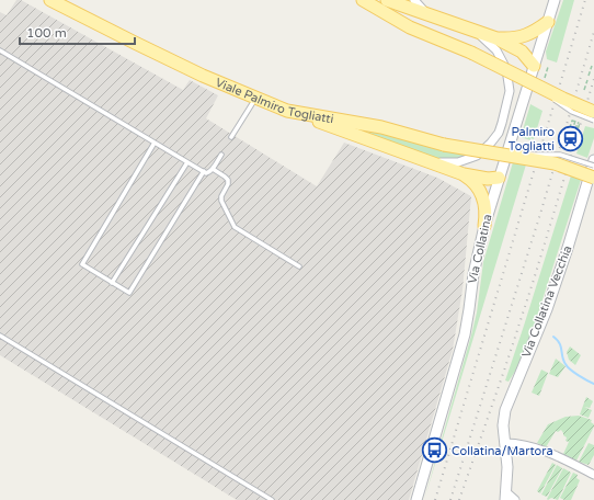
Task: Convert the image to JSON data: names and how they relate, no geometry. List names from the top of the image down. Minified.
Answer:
{"streets":{"main road":["Viale Palmiro Togliatti"],"street":["Via Collatina","Via Collatina Vecchia"]},"places":{"station":["Palmiro Togliatti"],"bus stop":["Collatina/Martora"]},"scale_bar":"100 m"}
